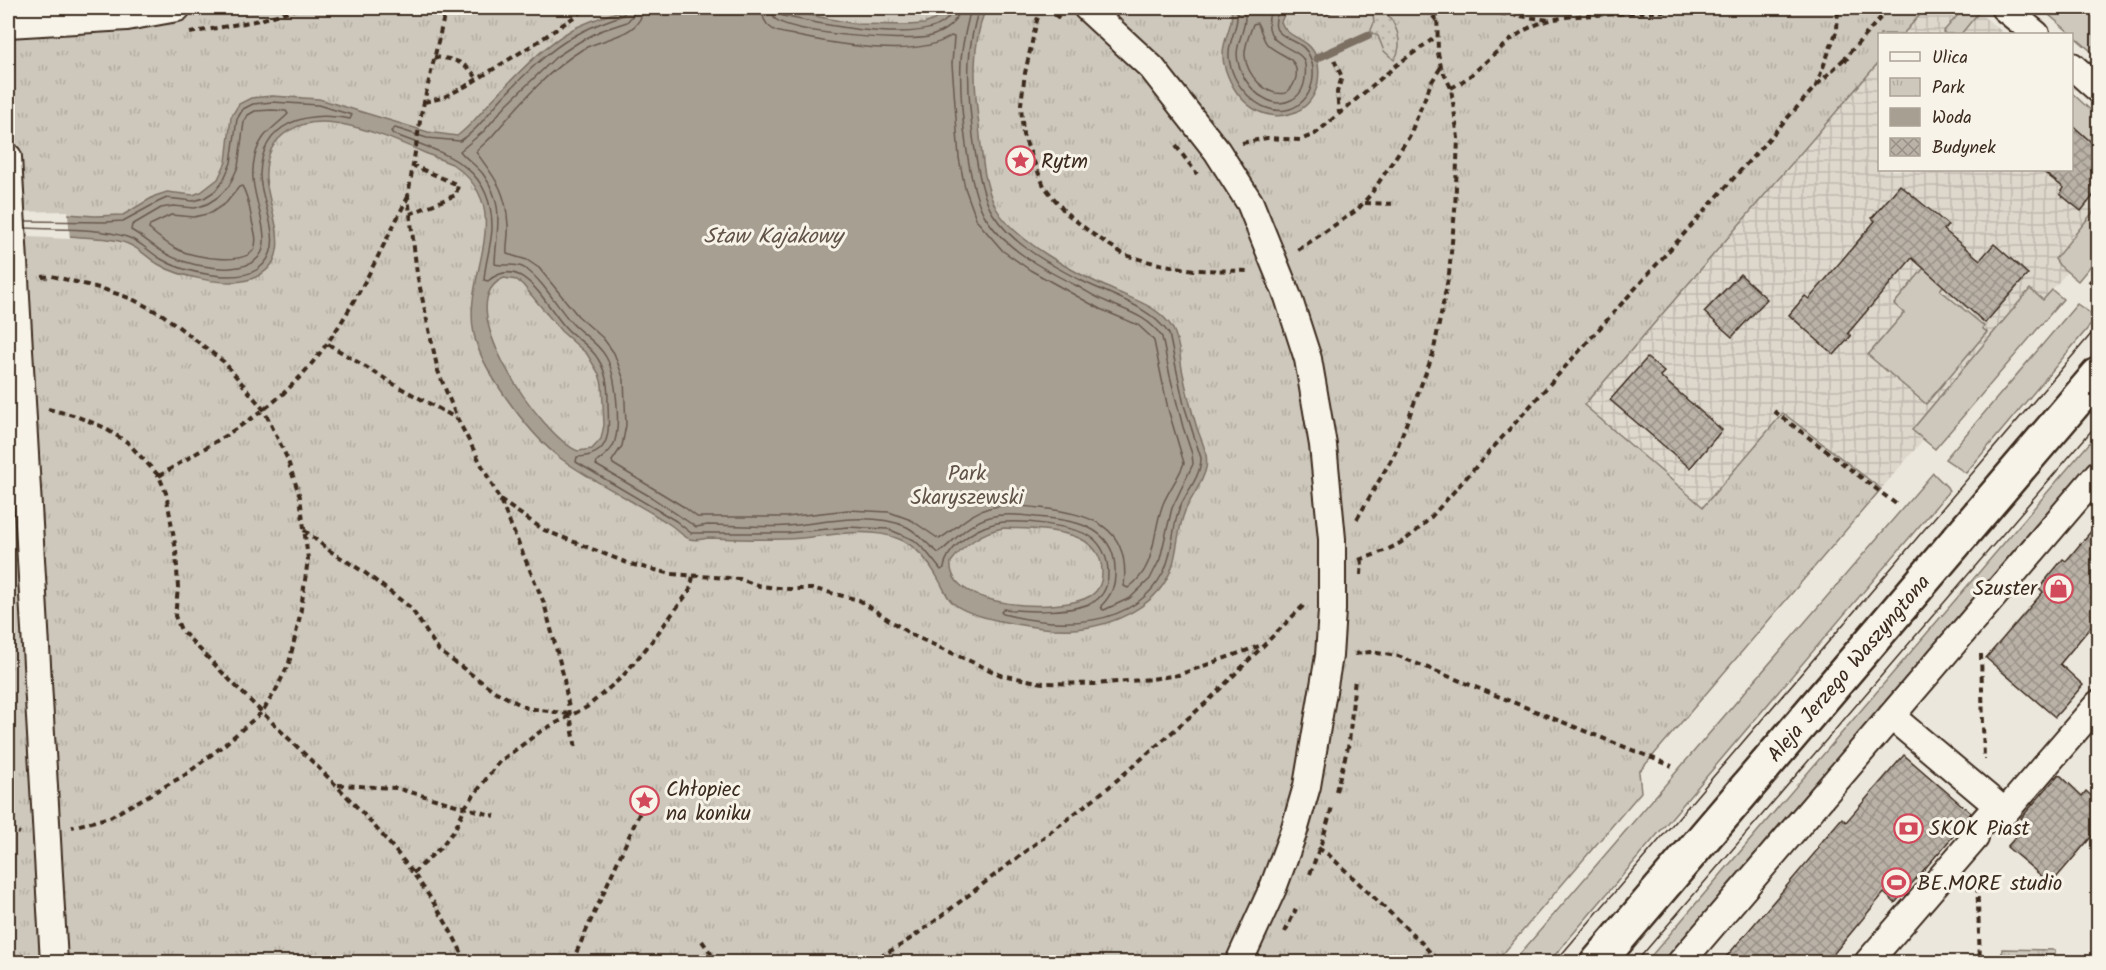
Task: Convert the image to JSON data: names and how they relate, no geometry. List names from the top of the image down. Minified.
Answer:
{"streets":{"main road":["Aleja Jerzego Waszyngtona"]},"water":["Staw Kajakowy"],"parks":["Park Skaryszewski"],"places":{"place":["Rytm","Chłopiec na koniku"],"shop":["Szuster"],"bank":["SKOK Piast"],"sports":["BE.MORE studio"]},"legend":["Ulica","Park","Woda","Budynek"]}
